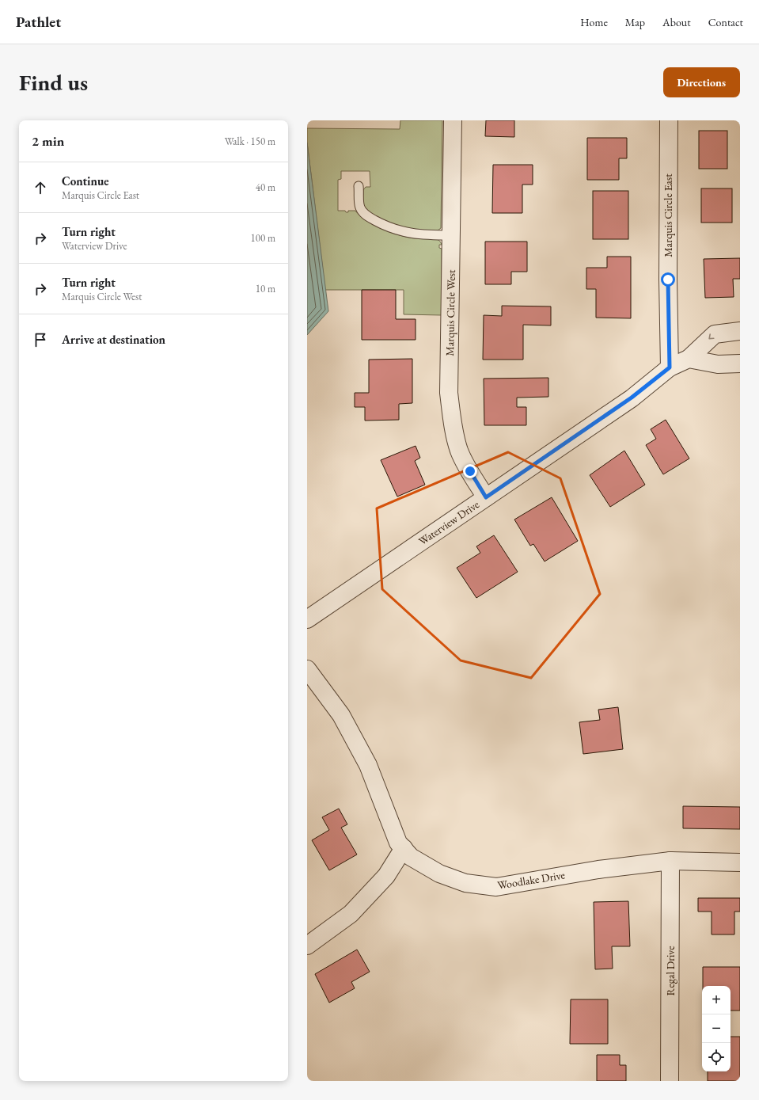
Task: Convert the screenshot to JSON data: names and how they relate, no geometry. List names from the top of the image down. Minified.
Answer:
{"streets":{"street":["Marquis Circle East","Marquis Circle West","Waterview Drive","Woodlake Drive","Regal Drive"]},"crossings":[["Marquis Circle East","Waterview Drive"],["Marquis Circle West","Waterview Drive"],["Woodlake Drive","Regal Drive"]],"page":{"header":"Pathlet","nav":["Home","Map","About","Contact"],"buttons":"Directions","title":"Find us","heading":["2 min","Walk · 150 m"],"list":[["Continue","Marquis Circle East","40 m"],["Turn right","Waterview Drive","100 m"],["Turn right","Marquis Circle West","10 m"],"Arrive at destination"],"map_buttons":["+","−"]}}
